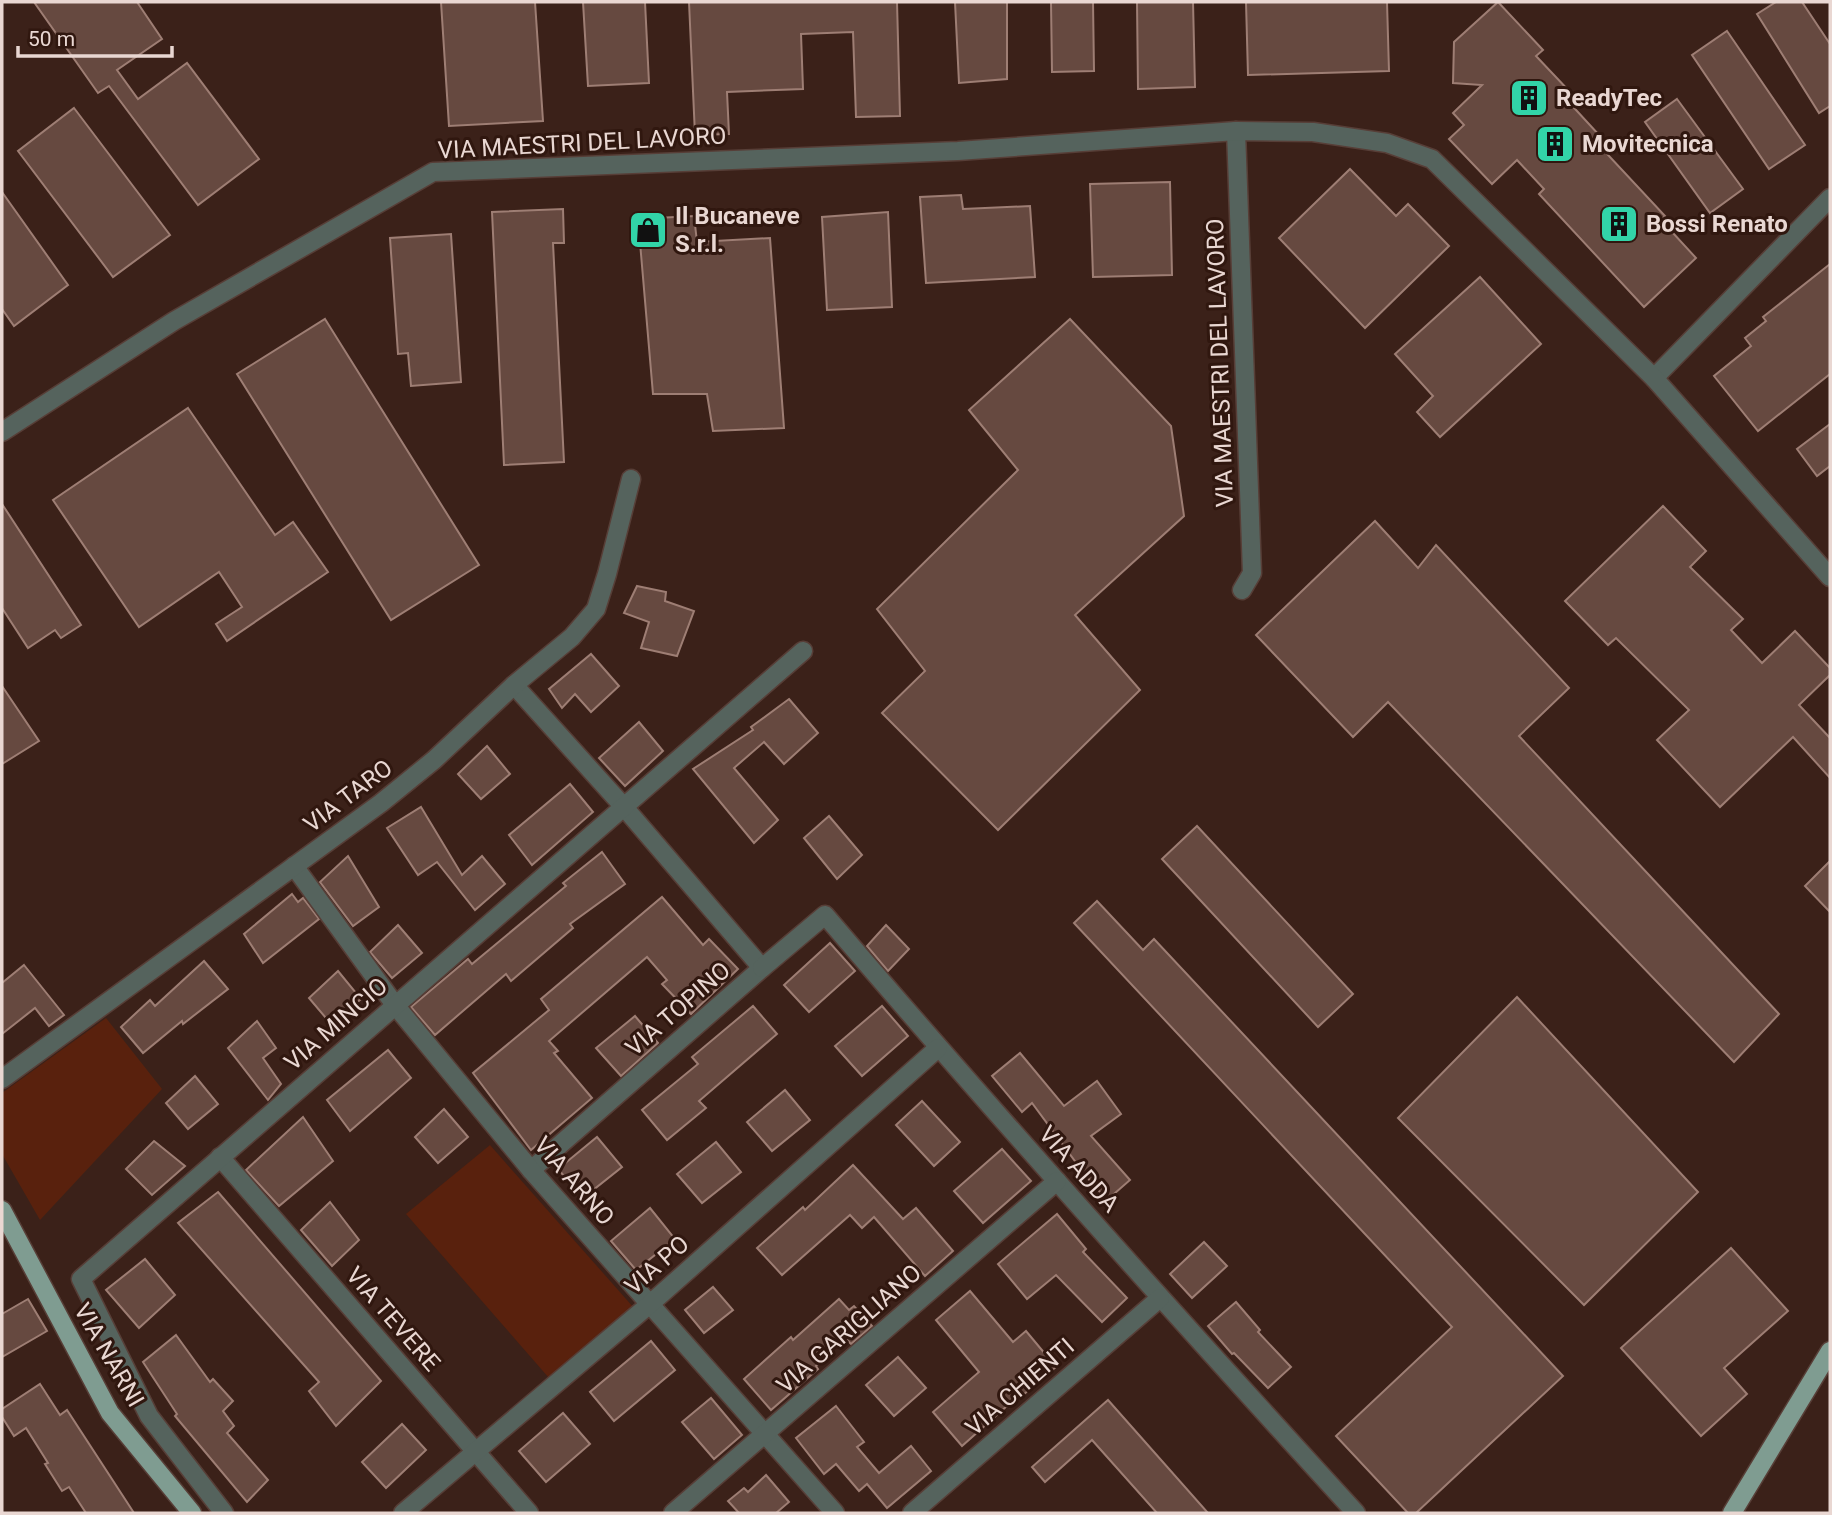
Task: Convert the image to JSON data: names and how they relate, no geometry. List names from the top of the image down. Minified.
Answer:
{"streets":{"main road":["VIA NARNI"],"street":["VIA MAESTRI DEL LAVORO","VIA TARO","VIA TOPINO","VIA MINCIO","VIA ADDA","VIA ARNO","VIA PO","VIA TEVERE","VIA GARIGLIANO","VIA CHIENTI"]},"crossings":[["VIA TARO","VIA ARNO"],["VIA TOPINO","VIA MINCIO"],["VIA TOPINO","VIA ADDA"],["VIA TOPINO","VIA ARNO"],["VIA MINCIO","VIA ARNO"],["VIA MINCIO","VIA TEVERE"],["VIA MINCIO","VIA NARNI"],["VIA ADDA","VIA PO"],["VIA ADDA","VIA GARIGLIANO"],["VIA ADDA","VIA CHIENTI"],["VIA ARNO","VIA PO"],["VIA ARNO","VIA GARIGLIANO"],["VIA PO","VIA TEVERE"]],"places":{"building":["ReadyTec","Movitecnica","Bossi Renato"],"shop":["Il Bucaneve S.r.l."]},"scale_bar":"50 m"}
